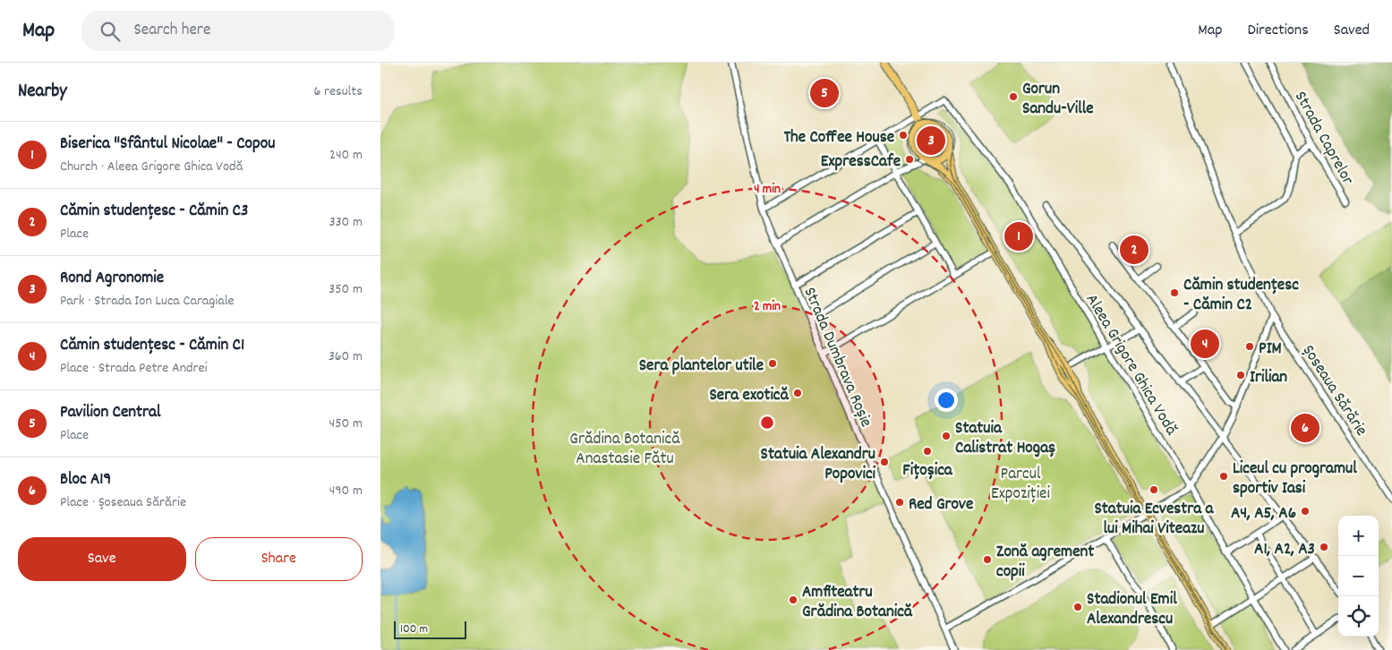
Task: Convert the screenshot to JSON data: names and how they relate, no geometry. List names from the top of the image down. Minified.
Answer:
{"streets":{"street":["Strada Caprelor","Strada Dumbrava Roșie","Aleea Grigore Ghica Vodă","Șoseaua Sărărie"]},"parks":["Grădina Botanică Anastasie Fătu","Parcul Expoziției"],"places":["Gorun Sandu-Ville","The Coffee House","ExpressCafe","Cămin studențesc - Cămin C2","PIM","Sera plantelor utile","Irilian","Sera exotică","Statuia Calistrat Hogaș","Fițoșica","Statuia Alexandru Popovici","Liceul cu programul sportiv Iasi","Statuia Ecvestra a lui Mihai Viteazu","Red Grove","A4, A5, A6","A1, A2, A3","Zonă agrement copii","Amfiteatru Grădina Botanică","Stadionul Emil Alexandrescu"],"scale_bar":"100 m","page":{"header":"Map","search":"Search here","nav":["Map","Directions","Saved"],"heading":["Nearby","6 results"],"pins":["5","3","1","2","4","6"],"list":[{"mark":"1","name":"Biserica \"Sfântul Nicolae\" - Copou","note":"Church · Aleea Grigore Ghica Vodă","value":"240 m"},{"mark":"2","name":"Cămin studențesc - Cămin C3","note":"Place","value":"330 m"},{"mark":"3","name":"Rond Agronomie","note":"Park · Strada Ion Luca Caragiale","value":"350 m"},{"mark":"4","name":"Cămin studențesc - Cămin C1","note":"Place · Strada Petre Andrei","value":"360 m"},{"mark":"5","name":"Pavilion Central","note":"Place","value":"450 m"},{"mark":"6","name":"Bloc A19","note":"Place · Șoseaua Sărărie","value":"490 m"}],"map_buttons":["+","−"],"buttons":["Save","Share"],"scale":"100 m"},"rings":["4 min","2 min"]}
